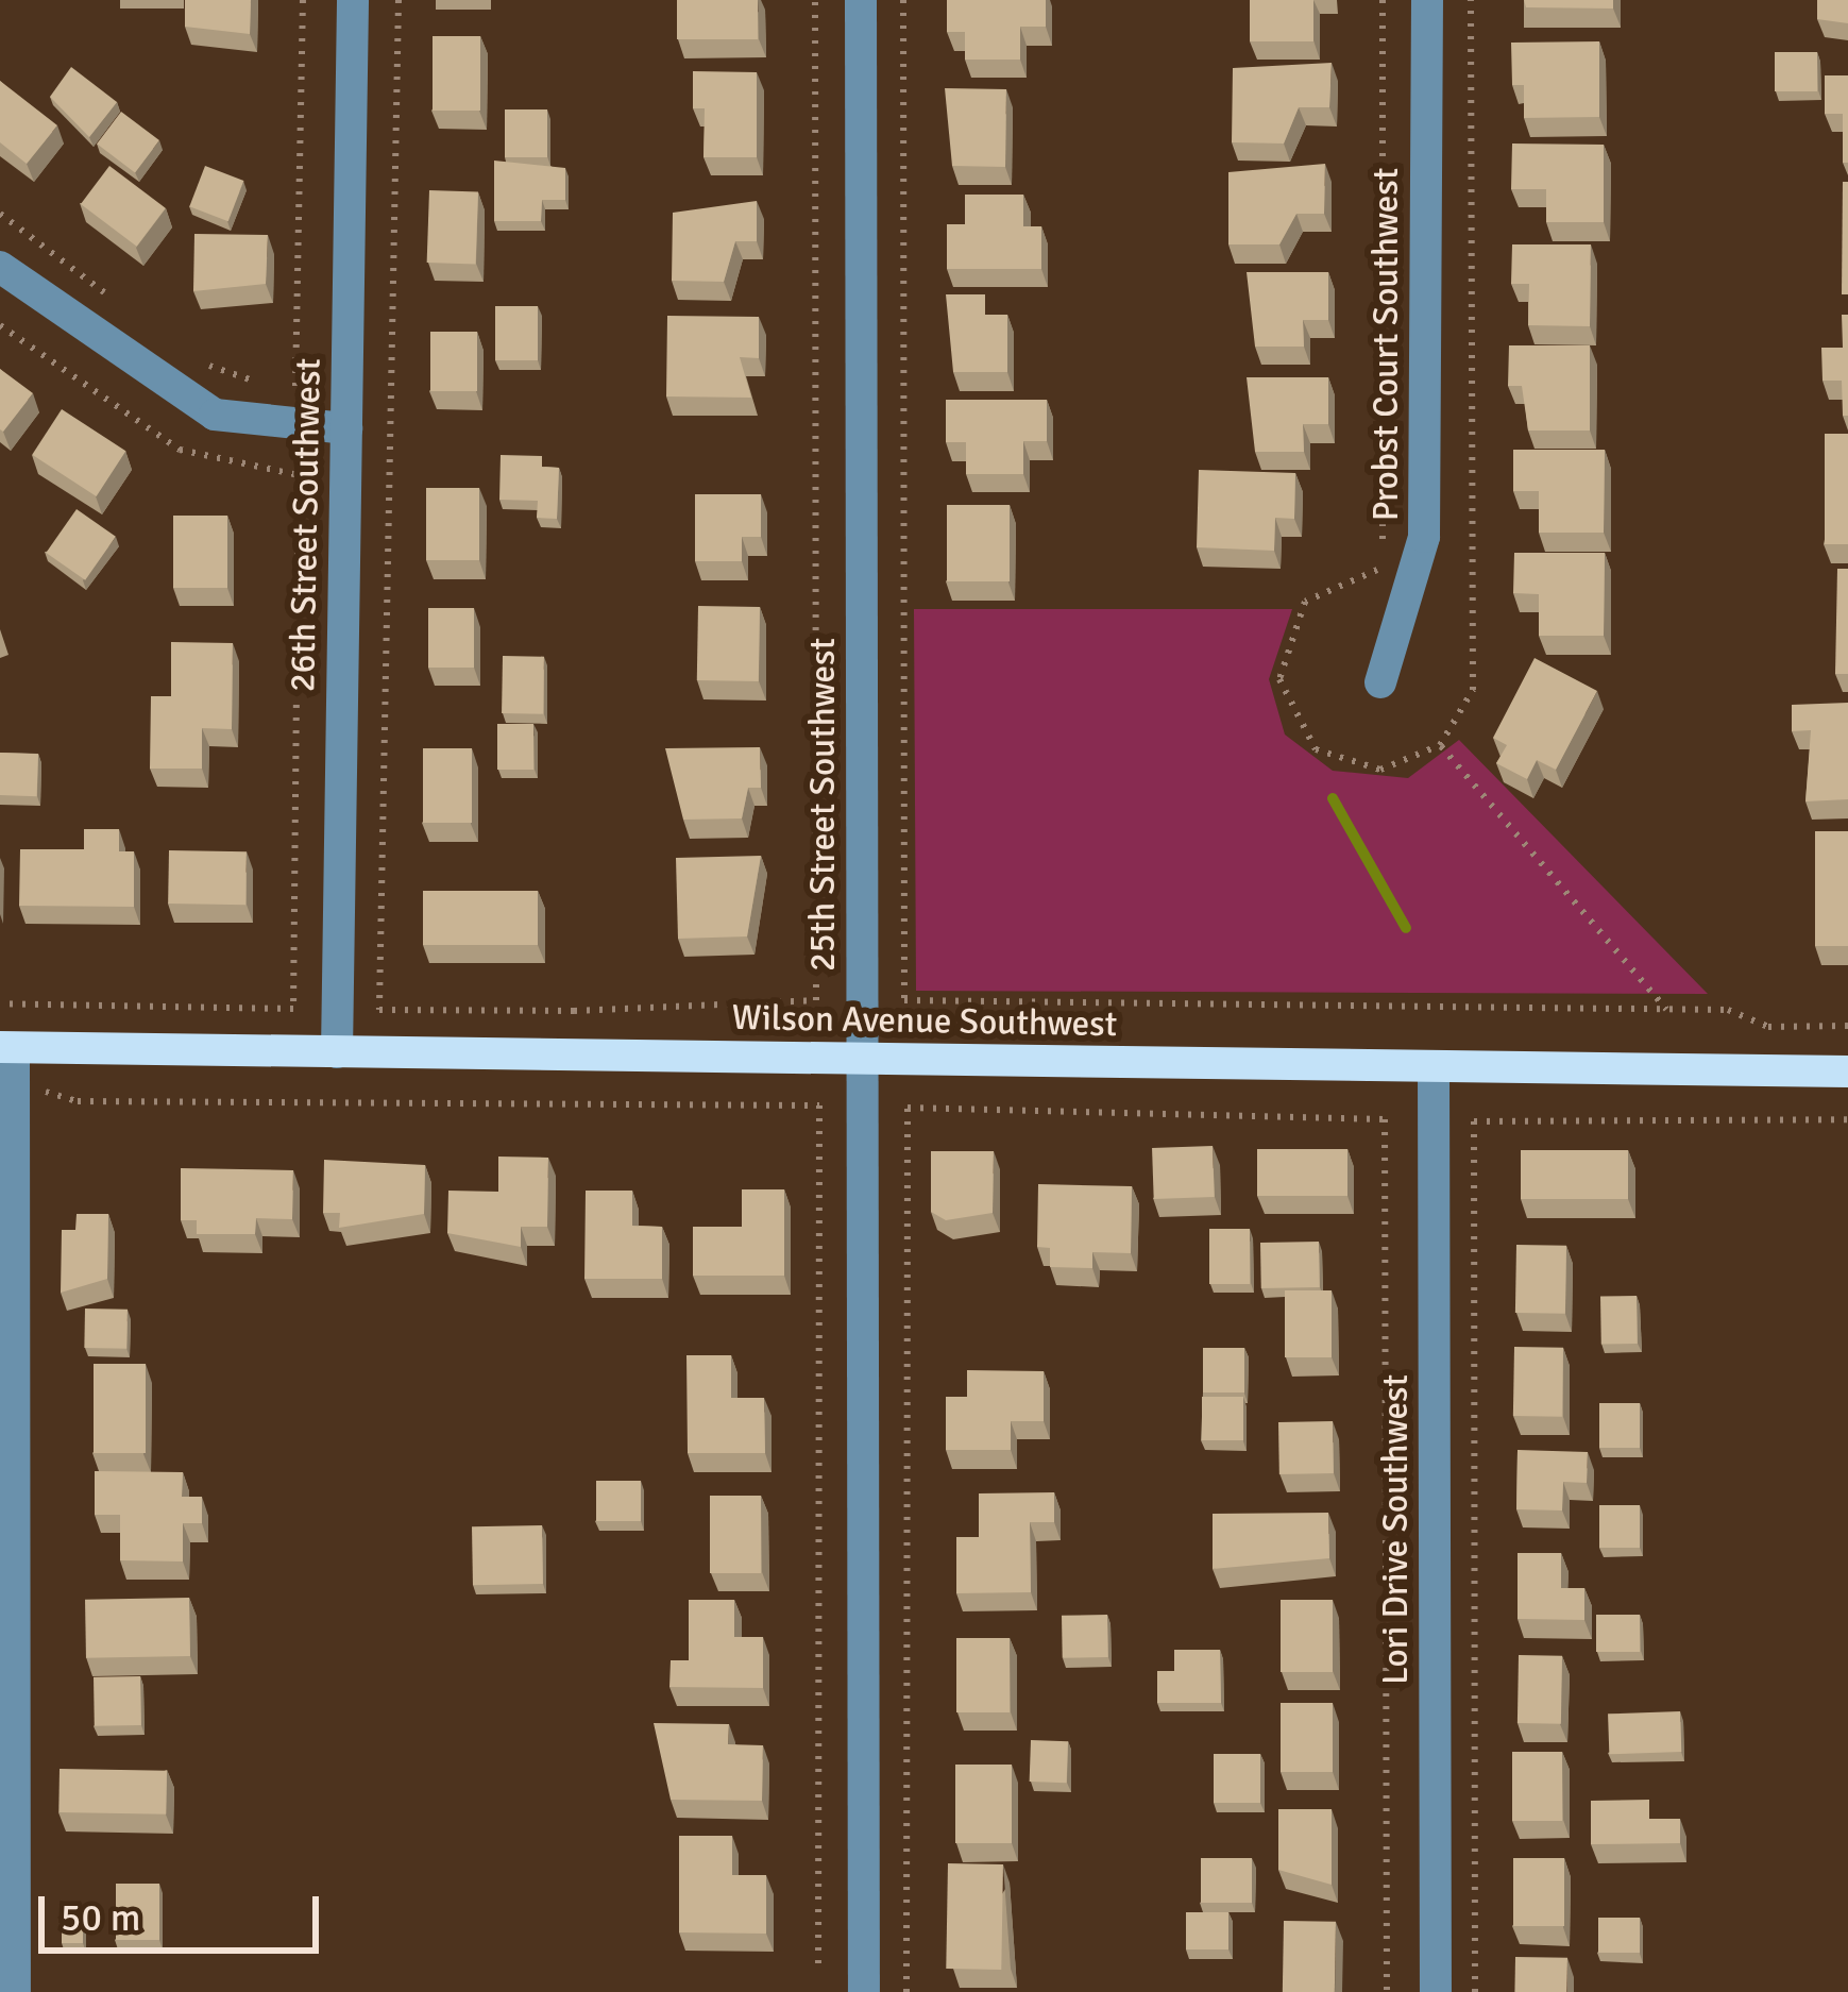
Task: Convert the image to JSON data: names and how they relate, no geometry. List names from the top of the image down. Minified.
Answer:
{"streets":{"main road":["Wilson Avenue Southwest"],"street":["Probst Court Southwest","26th Street Southwest","25th Street Southwest","Lori Drive Southwest"]},"crossings":[["26th Street Southwest","Wilson Avenue Southwest"],["25th Street Southwest","Wilson Avenue Southwest"],["Wilson Avenue Southwest","Lori Drive Southwest"]],"scale_bar":"50 m"}
